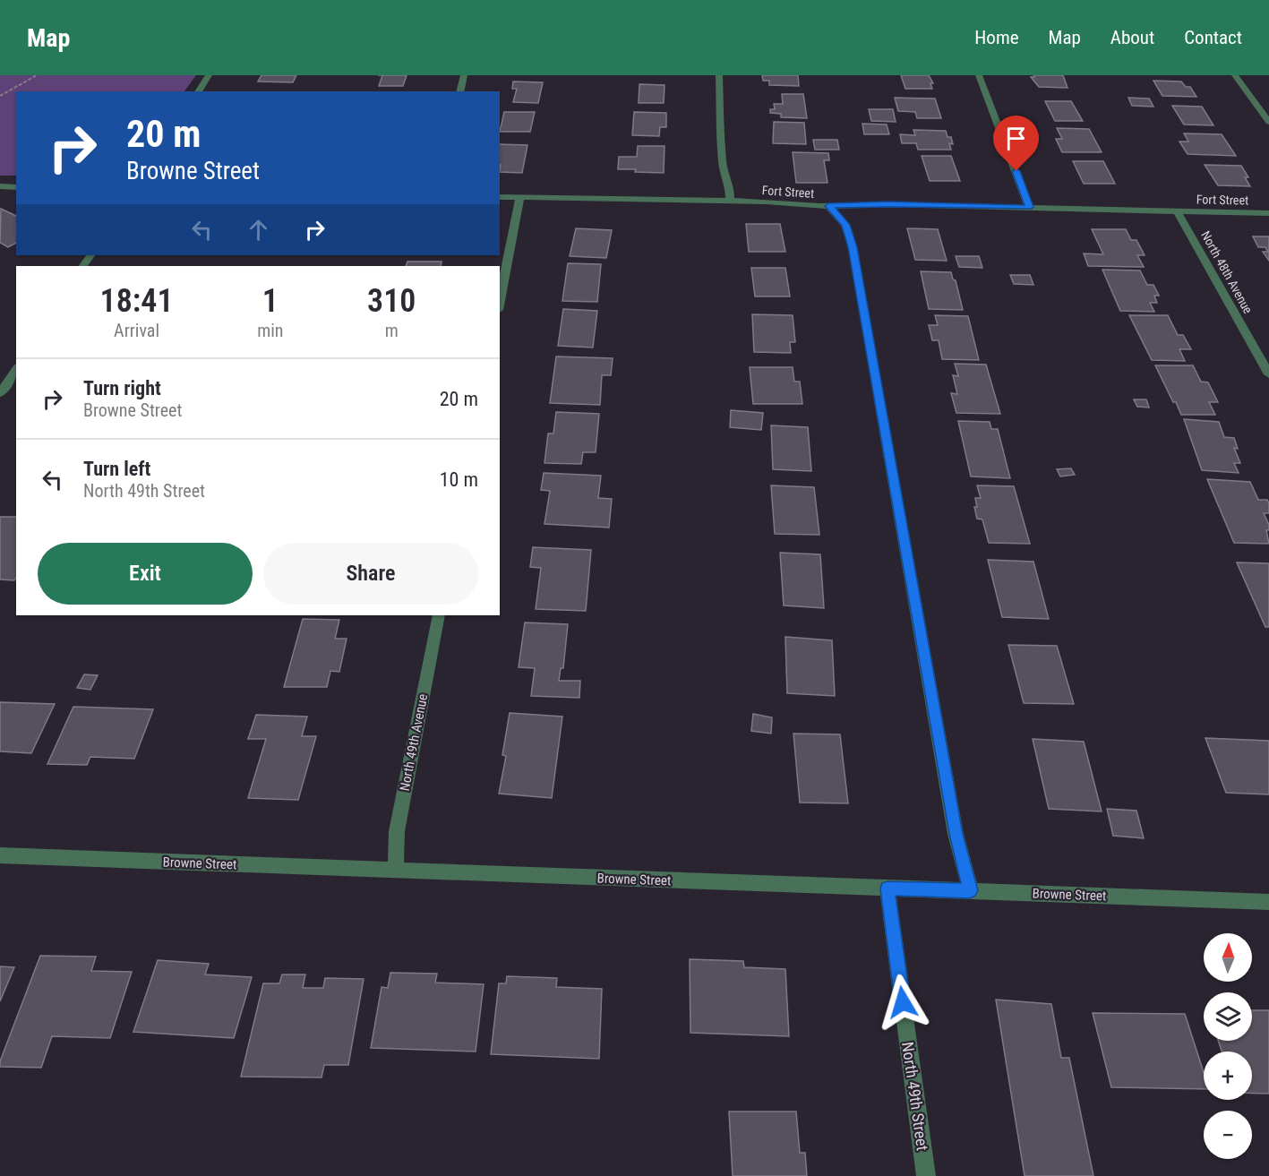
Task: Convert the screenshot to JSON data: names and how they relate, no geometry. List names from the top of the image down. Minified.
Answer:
{"streets":{"street":["Fort Street","North 48th Avenue","North 49th Avenue","Browne Street","North 49th Street"]},"crossings":[["Fort Street","North 48th Avenue"],["North 49th Avenue","Browne Street"],["Browne Street","North 49th Street"]],"north":"top","page":{"header":"Map","nav":["Home","Map","About","Contact"],"turn":["20 m","Browne Street"],"eta":["18:41","Arrival","1","min","310","m"],"list":[{"name":"Turn right","note":"Browne Street","value":"20 m"},{"name":"Turn left","note":"North 49th Street","value":"10 m"}],"buttons":["Exit","Share"],"map_buttons":["+","−"]}}
